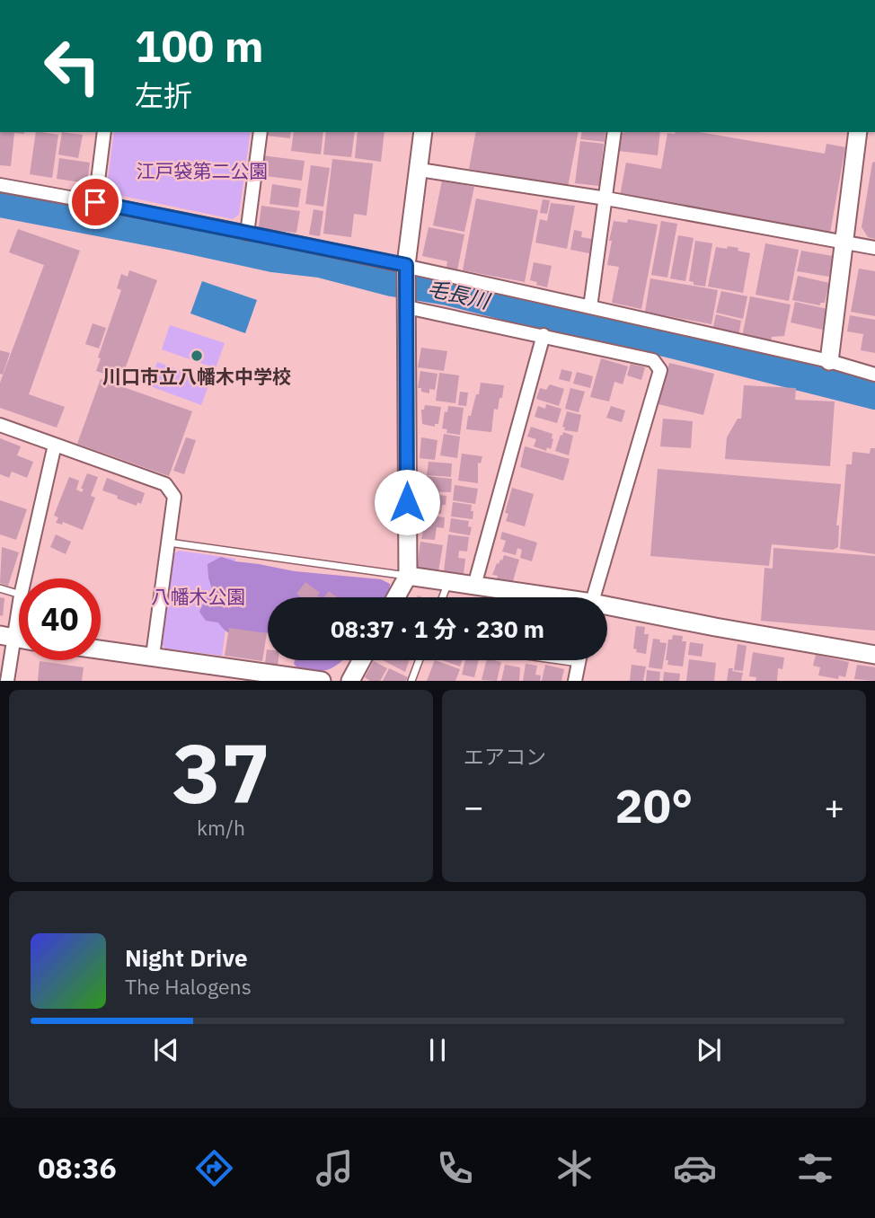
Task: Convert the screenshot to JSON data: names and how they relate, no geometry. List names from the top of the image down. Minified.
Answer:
{"water":["毛長川"],"parks":["江戸袋第二公園","八幡木公園"],"places":["川口市立八幡木中学校"],"page":{"turn":["100 m","左折"],"limit":"40","trip":"08:37 · 1 分 · 230 m","tile":[["37","km/h"],"エアコン"],"heat":["−","20°","+"],"song":["Night Drive","The Halogens"],"tabs":"08:36"}}
